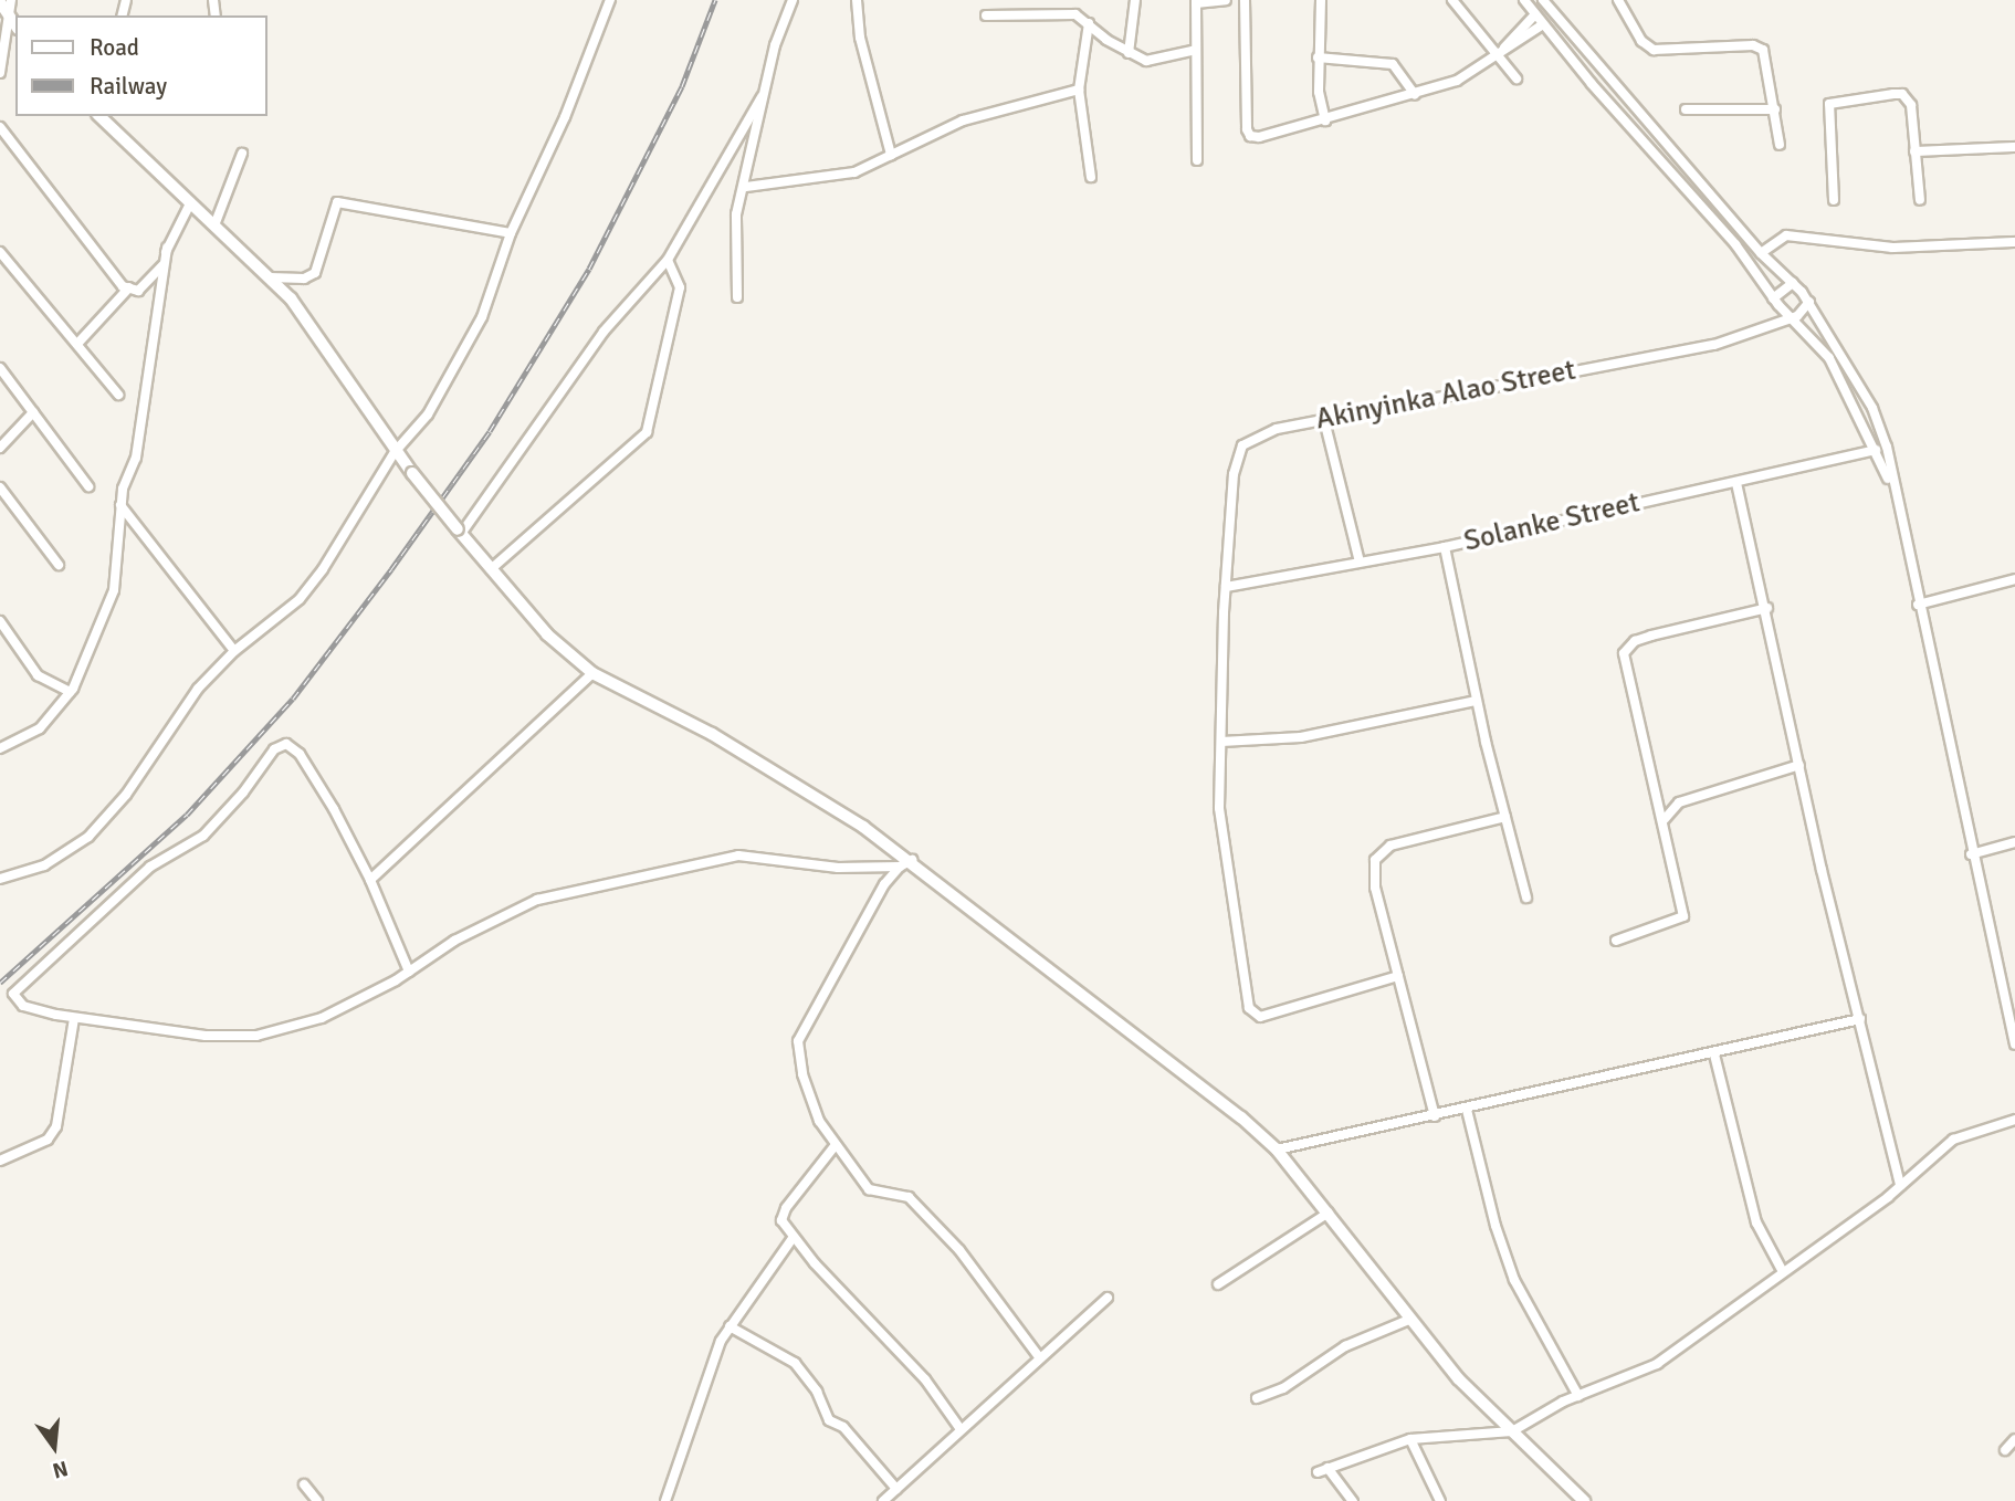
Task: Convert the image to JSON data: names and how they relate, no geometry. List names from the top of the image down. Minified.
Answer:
{"streets":{"street":["Akinyinka Alao Street","Solanke Street"]},"crossings":[["Akinyinka Alao Street","Solanke Street"]],"legend":["Road","Railway"],"north":"bottom"}
